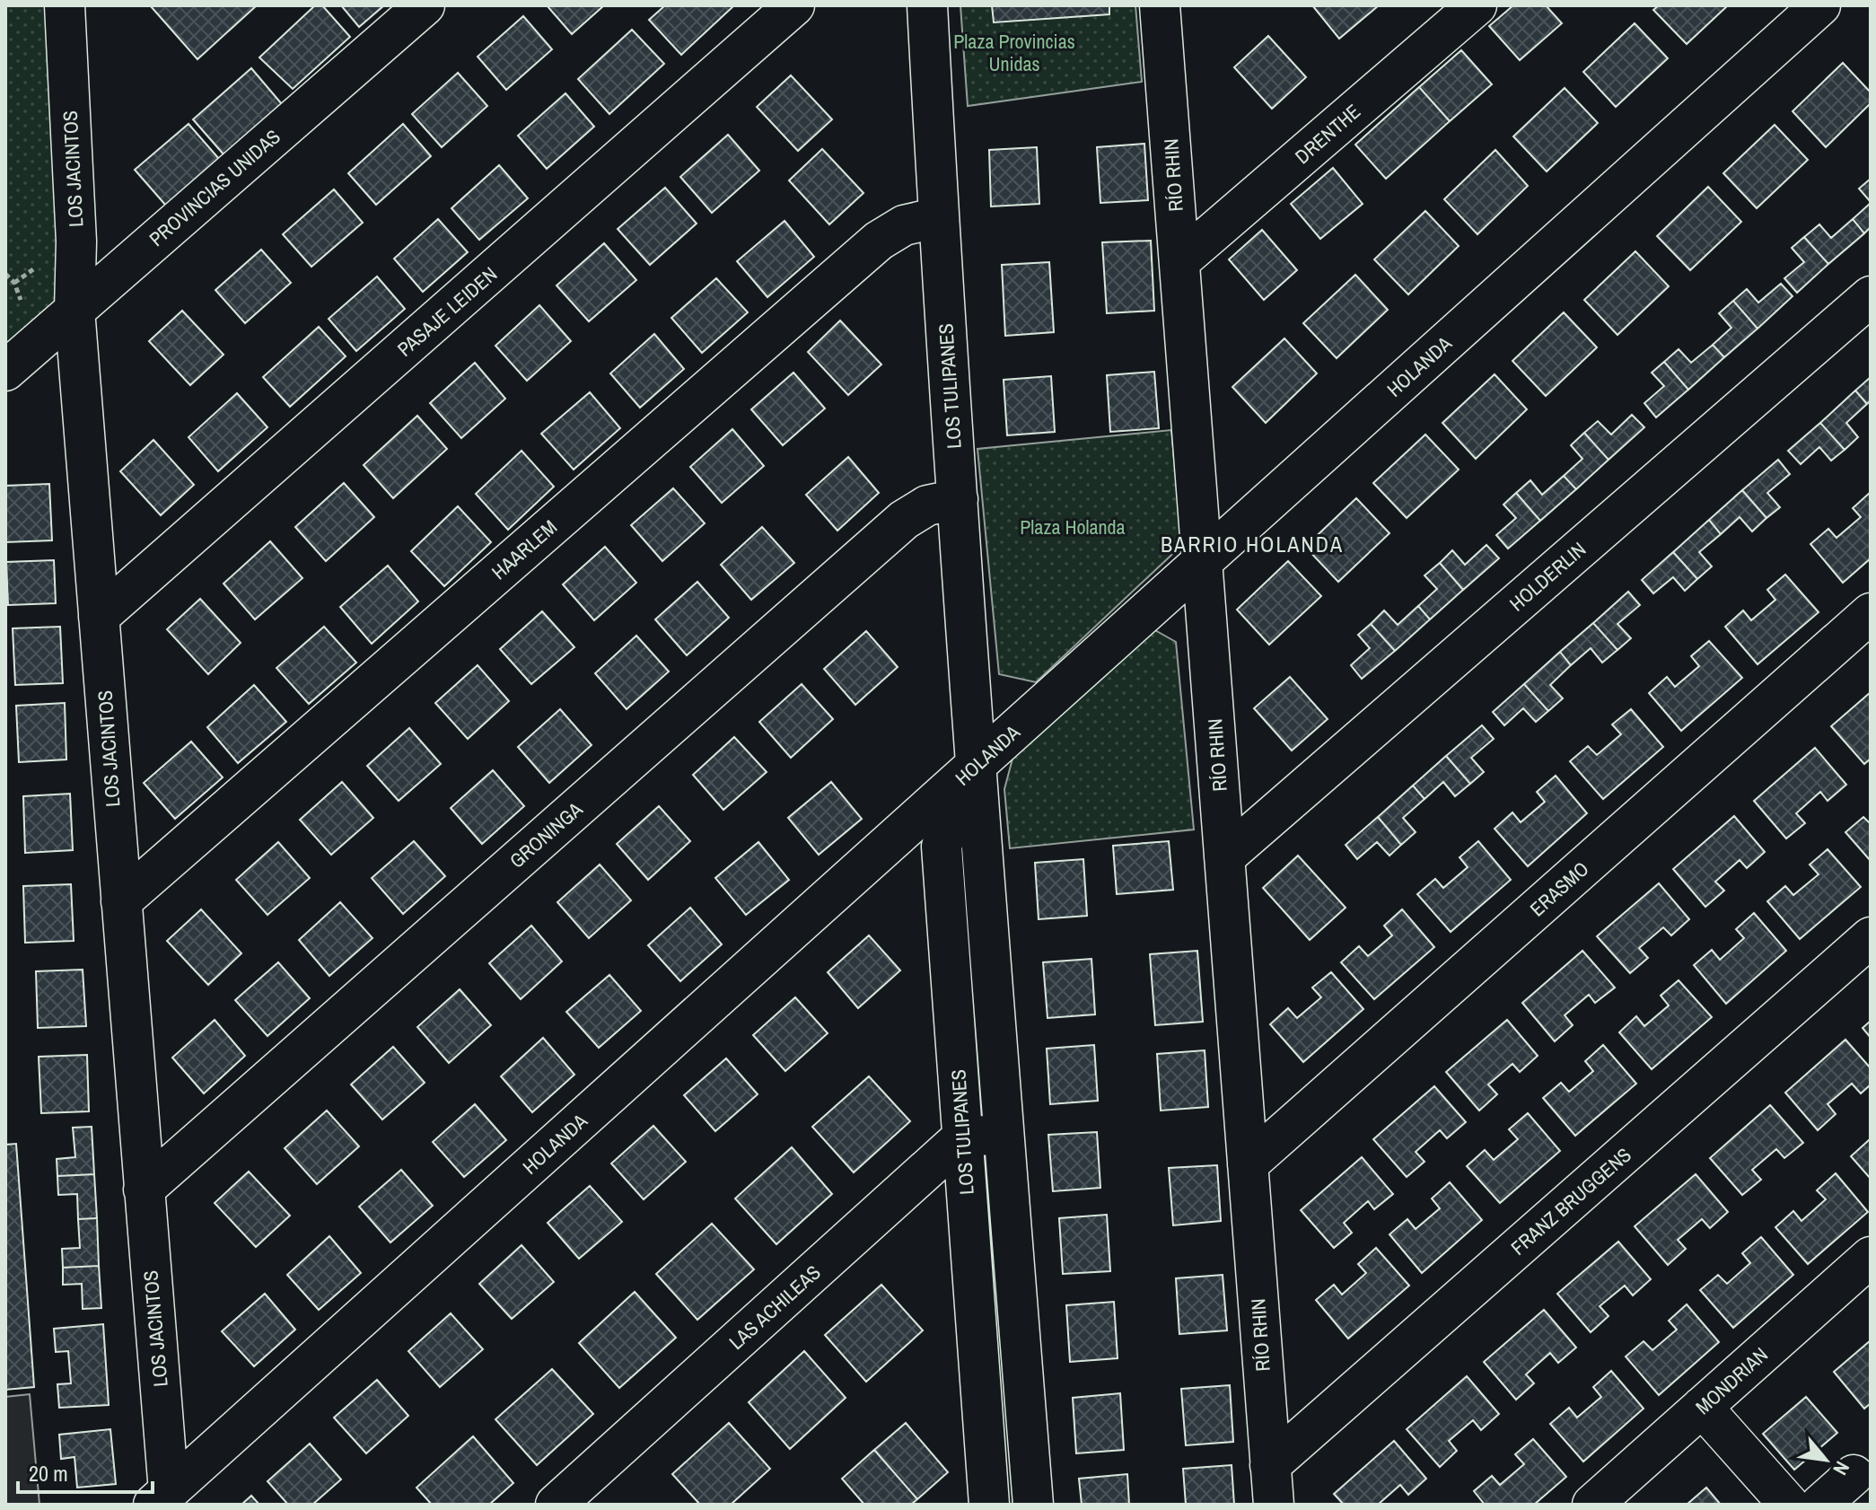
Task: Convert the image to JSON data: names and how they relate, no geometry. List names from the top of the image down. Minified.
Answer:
{"streets":{"street":["DRENTHE","LOS JACINTOS","RÍO RHIN","PROVINCIAS UNIDAS","PASAJE LEIDEN","HOLANDA","LOS TULIPANES","HAARLEM","HOLDERLIN","GRONINGA","ERASMO","FRANZ BRUGGENS","LAS ACHILEAS","MONDRIAN"]},"crossings":[["DRENTHE","RÍO RHIN"],["LOS JACINTOS","PROVINCIAS UNIDAS"],["LOS JACINTOS","PASAJE LEIDEN"],["LOS JACINTOS","HOLANDA"],["LOS JACINTOS","HAARLEM"],["LOS JACINTOS","GRONINGA"],["RÍO RHIN","HOLANDA"],["RÍO RHIN","HOLDERLIN"],["RÍO RHIN","ERASMO"],["RÍO RHIN","FRANZ BRUGGENS"],["HOLANDA","LOS TULIPANES"],["LOS TULIPANES","HAARLEM"],["LOS TULIPANES","GRONINGA"],["LOS TULIPANES","LAS ACHILEAS"]],"districts":["BARRIO HOLANDA"],"parks":["Plaza Provincias Unidas","Plaza Holanda"],"scale_bar":"20 m","north":"bottom right"}
